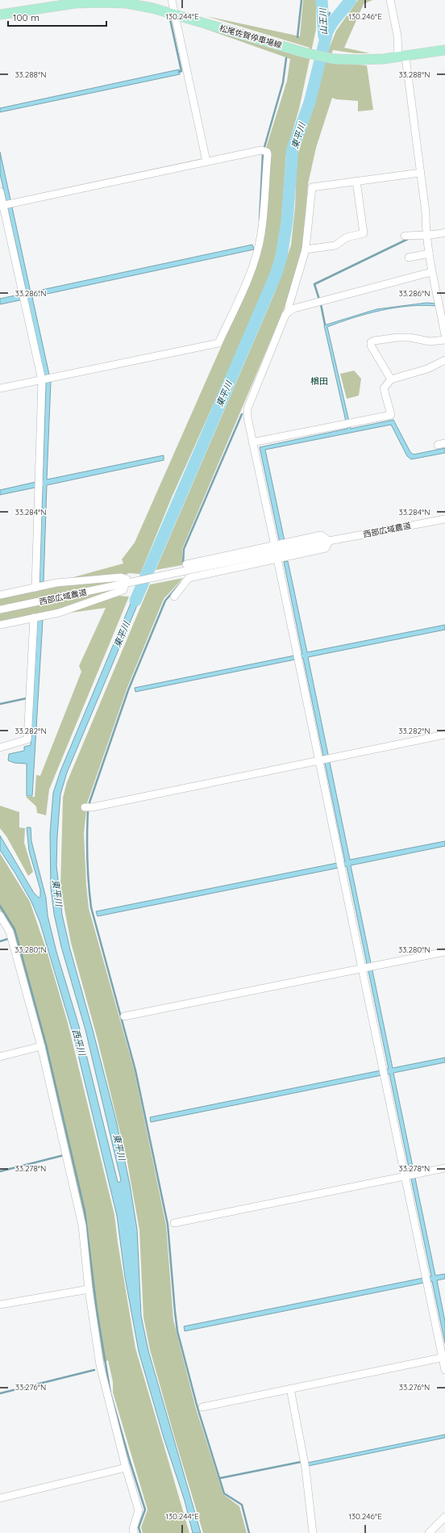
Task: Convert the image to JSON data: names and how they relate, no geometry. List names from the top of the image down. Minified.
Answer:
{"streets":{"main road":["松尾佐賀停車場線"],"street":["西部広域農道"]},"districts":["楢田"],"water":["山王川","東平川","西平川"],"scale_bar":"100 m","coordinates":["130.244°E","130.246°E","33.288°N","33.286°N","33.284°N","33.282°N","33.280°N","33.278°N","33.276°N"]}
